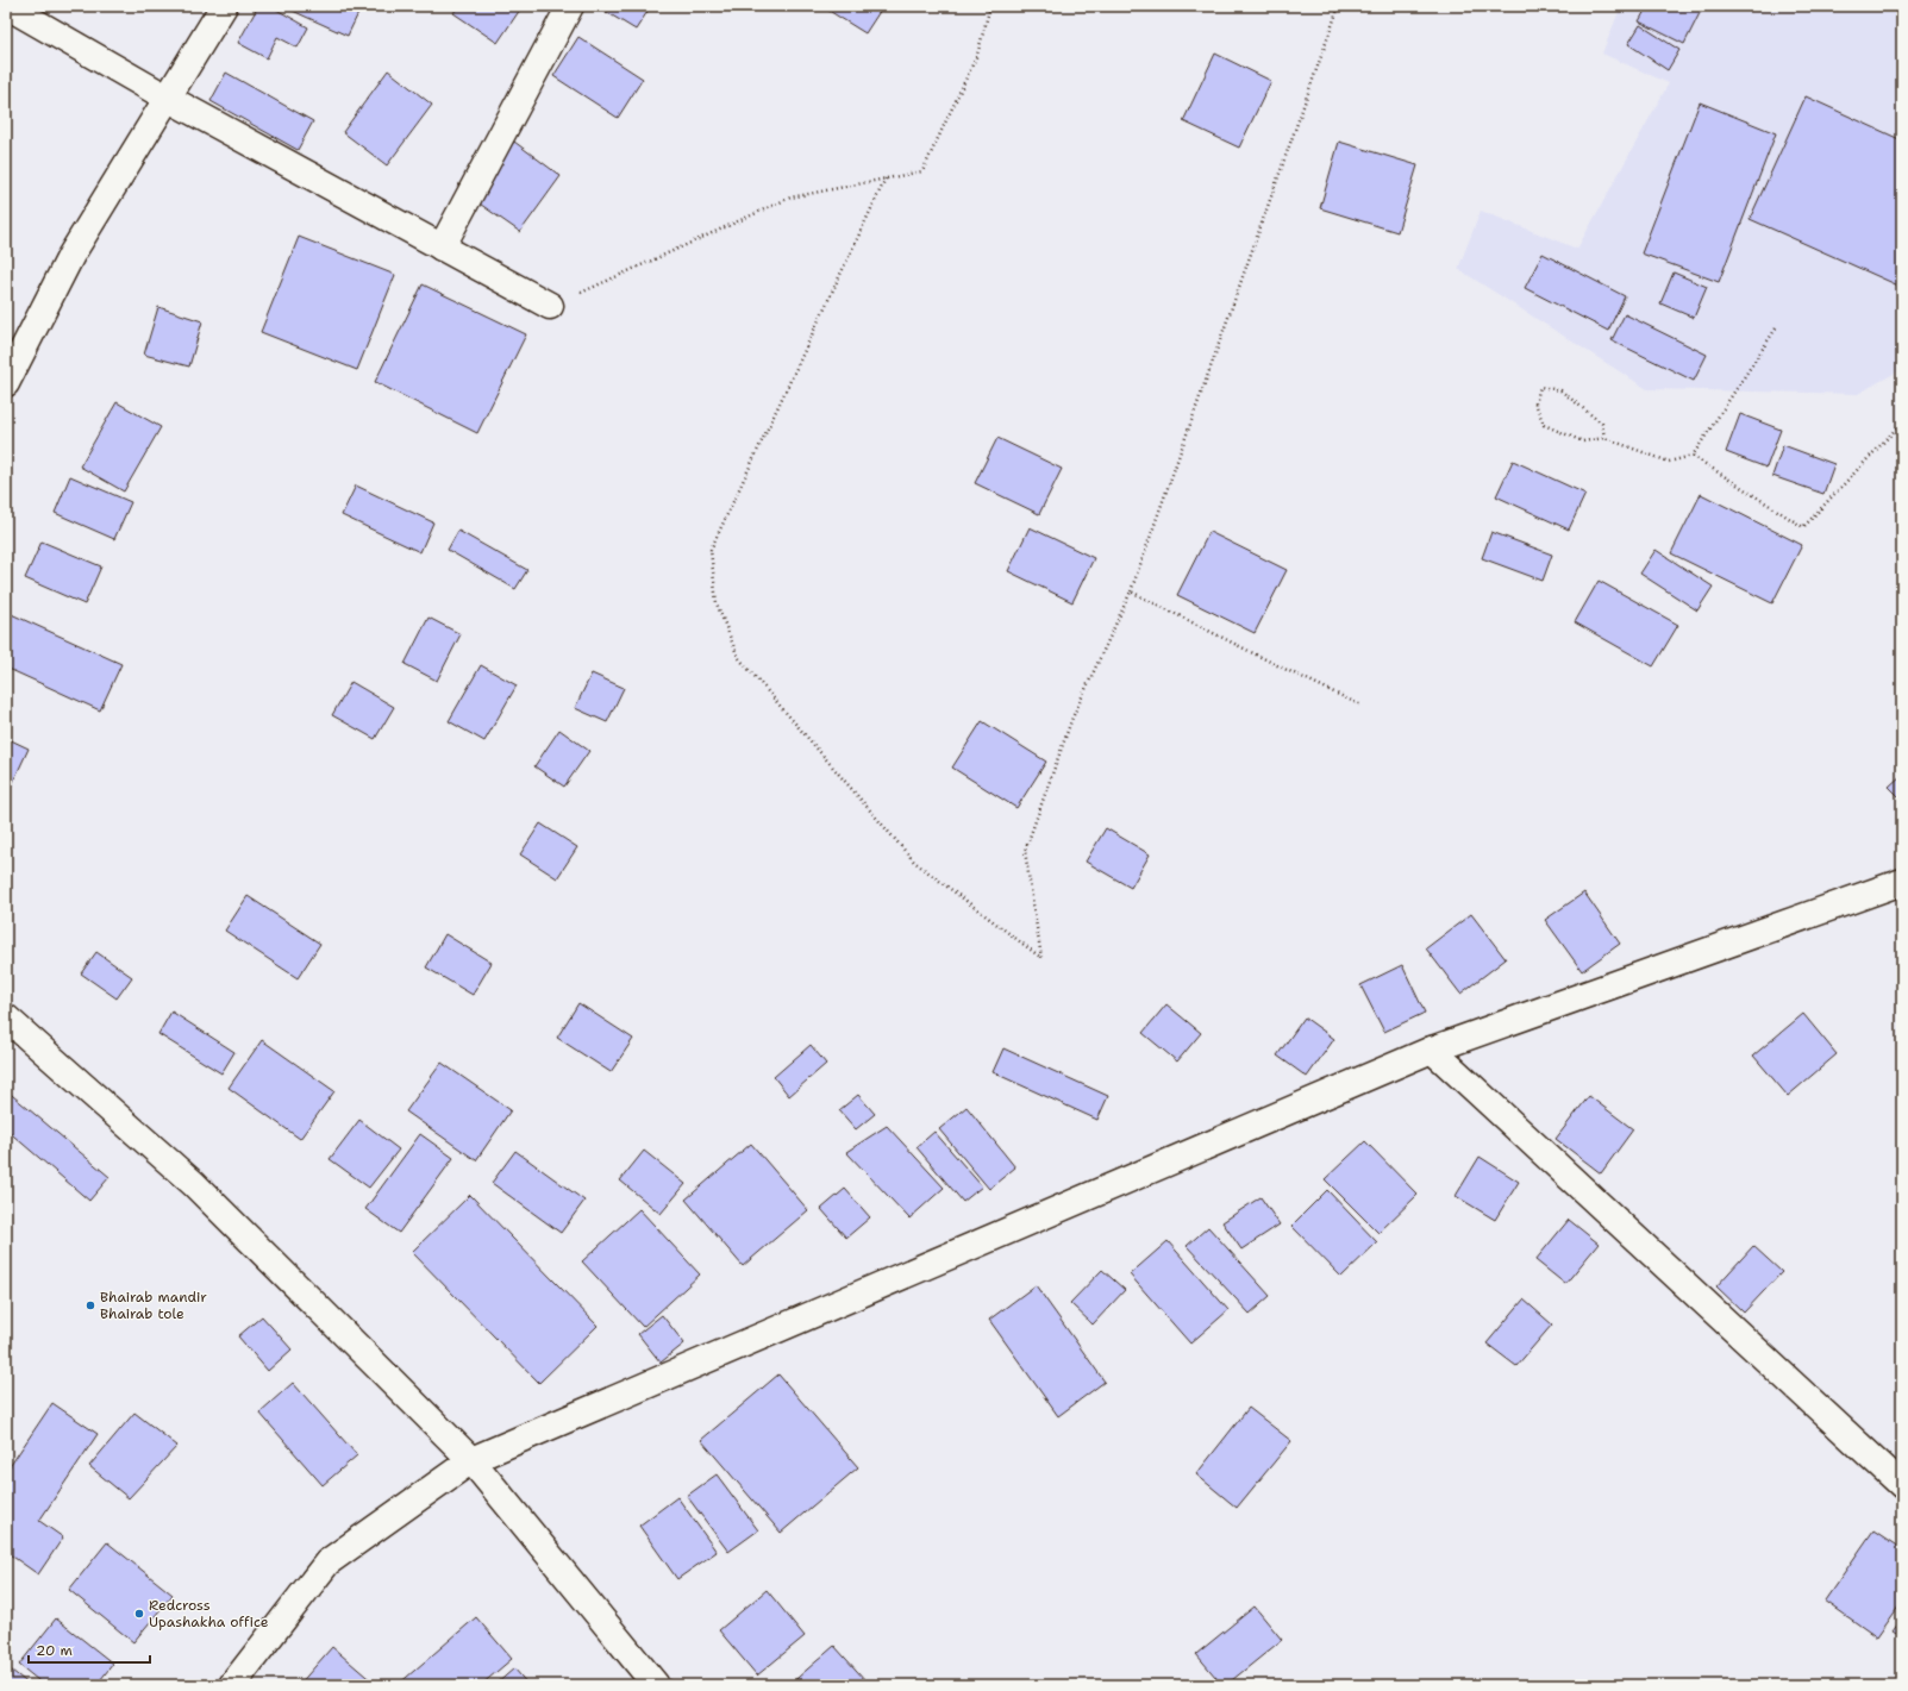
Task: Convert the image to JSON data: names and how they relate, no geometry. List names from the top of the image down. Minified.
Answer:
{"places":["Bhairab mandir Bhairab tole","Redcross Upashakha office"],"scale_bar":"20 m"}
